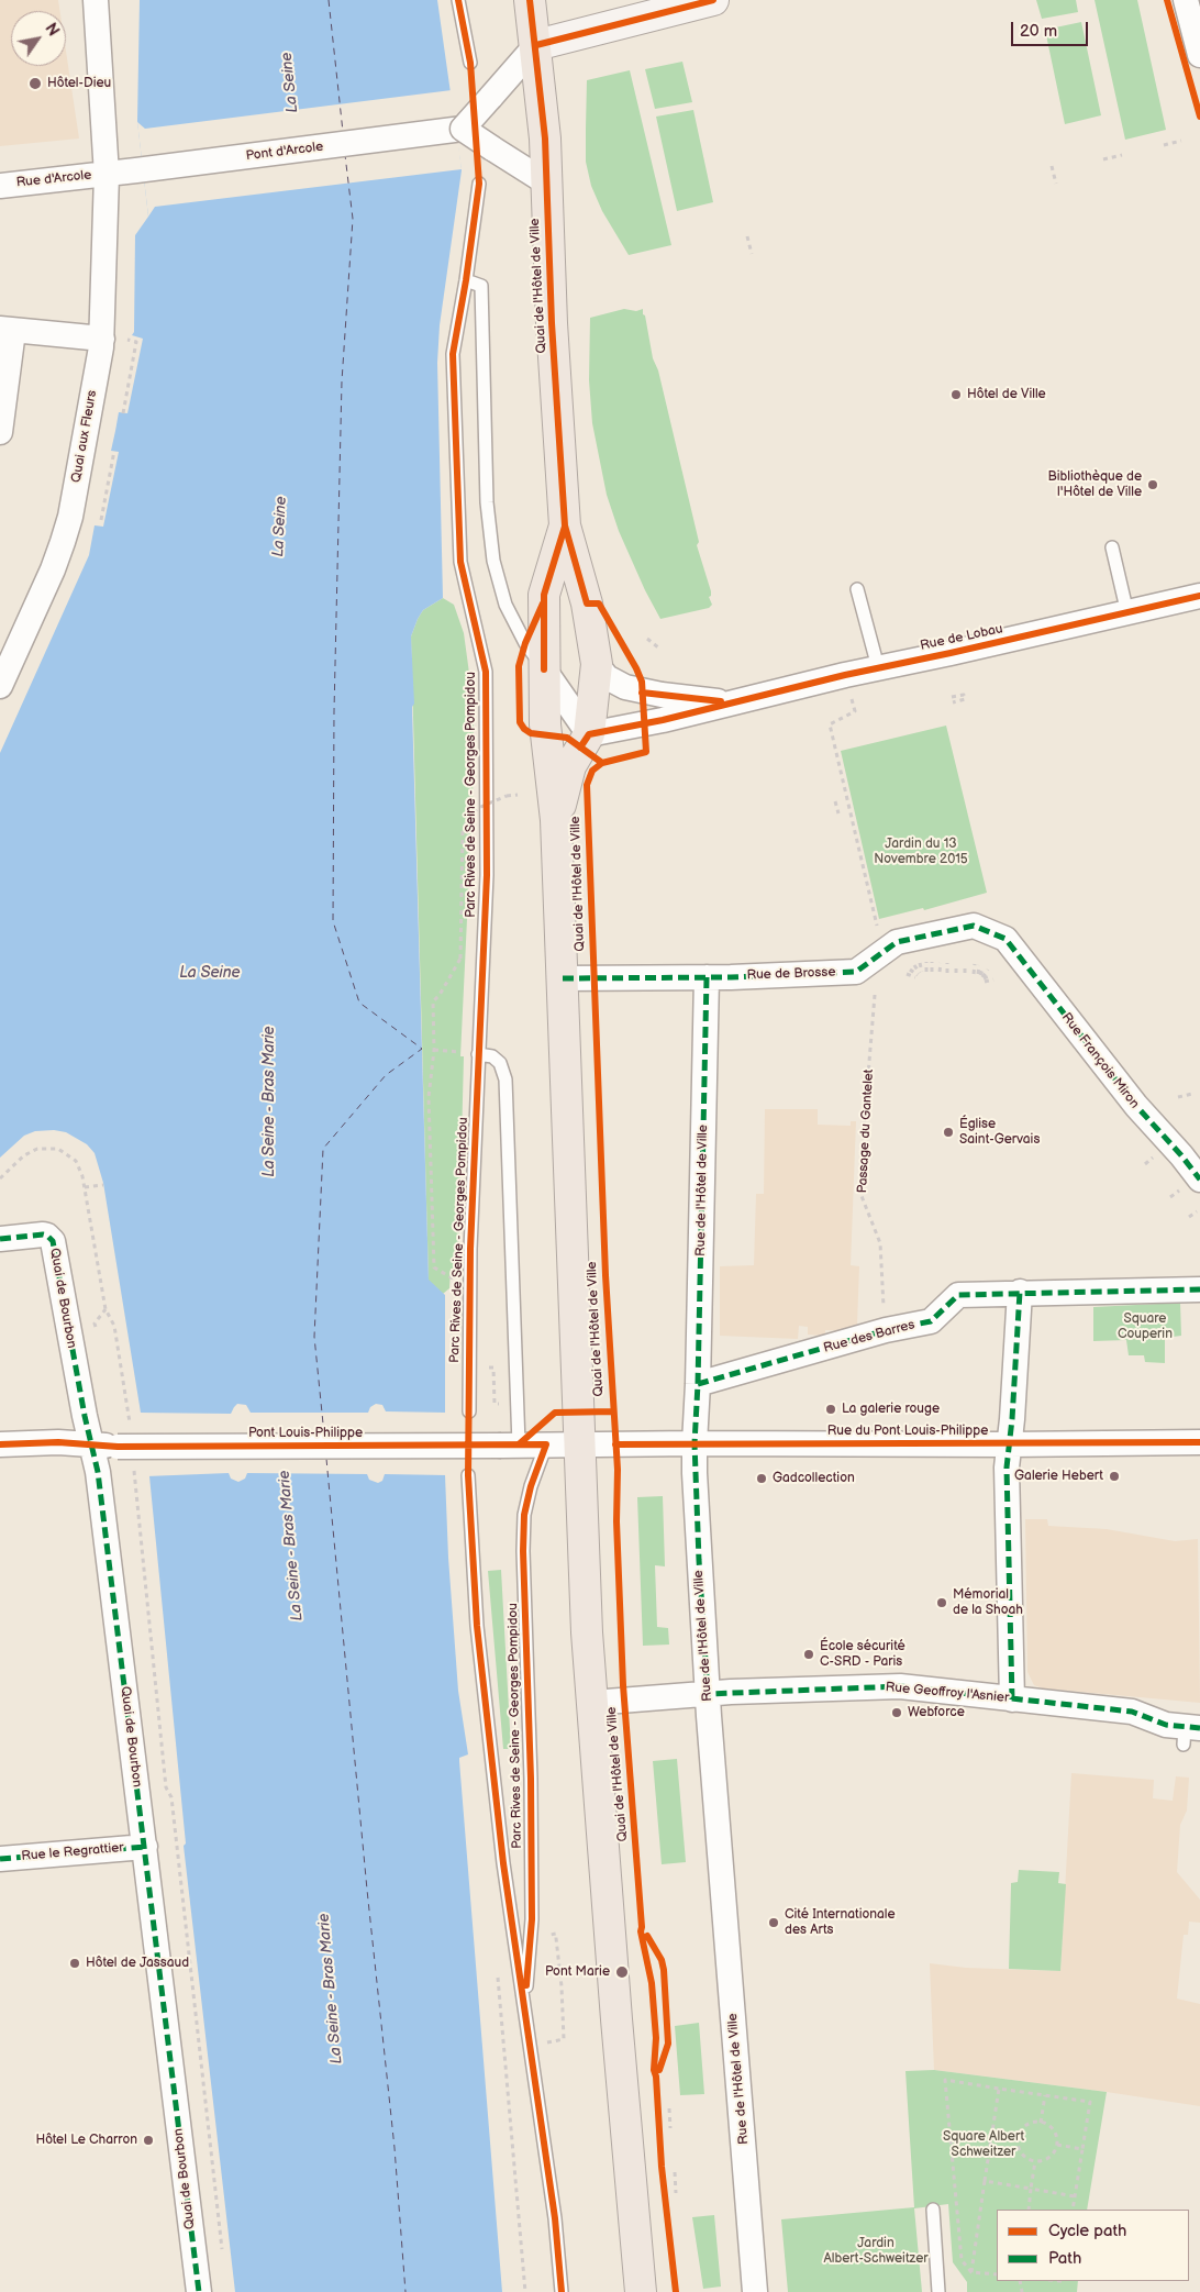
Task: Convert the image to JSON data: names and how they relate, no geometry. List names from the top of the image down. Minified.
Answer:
{"streets":{"main road":["Quai de l'Hôtel de Ville"],"street":["Pont d'Arcole","Rue d'Arcole","Quai aux Fleurs","Rue de Lobau","Rue de Brosse","Rue François Miron","Rue de l'Hôtel de Ville","Quai de Bourbon","Rue des Barres","Rue du Pont Louis-Philippe","Pont Louis-Philippe","Rue Geoffroy l'Asnier","Rue le Regrattier"],"lane":["Parc Rives de Seine - Georges Pompidou"],"path":["Passage du Gantelet"]},"crossings":[["Pont d'Arcole","Rue d'Arcole"],["Pont d'Arcole","Quai aux Fleurs"],["Rue d'Arcole","Quai aux Fleurs"],["Quai de l'Hôtel de Ville","Rue de Lobau"],["Quai de l'Hôtel de Ville","Rue de Brosse"],["Quai de l'Hôtel de Ville","Rue du Pont Louis-Philippe"],["Quai de l'Hôtel de Ville","Pont Louis-Philippe"],["Quai de l'Hôtel de Ville","Rue Geoffroy l'Asnier"],["Parc Rives de Seine - Georges Pompidou","Pont Louis-Philippe"],["Rue de Brosse","Rue François Miron"],["Rue de Brosse","Rue de l'Hôtel de Ville"],["Passage du Gantelet","Rue des Barres"],["Rue de l'Hôtel de Ville","Rue des Barres"],["Rue de l'Hôtel de Ville","Rue du Pont Louis-Philippe"],["Rue de l'Hôtel de Ville","Rue Geoffroy l'Asnier"],["Quai de Bourbon","Pont Louis-Philippe"],["Quai de Bourbon","Rue le Regrattier"],["Rue du Pont Louis-Philippe","Pont Louis-Philippe"]],"water":["La Seine","La Seine - Bras Marie"],"parks":["Jardin du 13 Novembre 2015","Square Couperin","Square Albert Schweitzer","Jardin Albert-Schweitzer"],"places":["Hôtel-Dieu","Hôtel de Ville","Bibliothèque de l'Hôtel de Ville","Église Saint-Gervais","La galerie rouge","Galerie Hebert","Gadcollection","Mémorial de la Shoah","École sécurité C-SRD - Paris","Webforce","Cité Internationale des Arts","Hôtel de Jassaud","Pont Marie","Hôtel Le Charron"],"legend":["Cycle path","Path"],"scale_bar":"20 m","north":"top right"}
